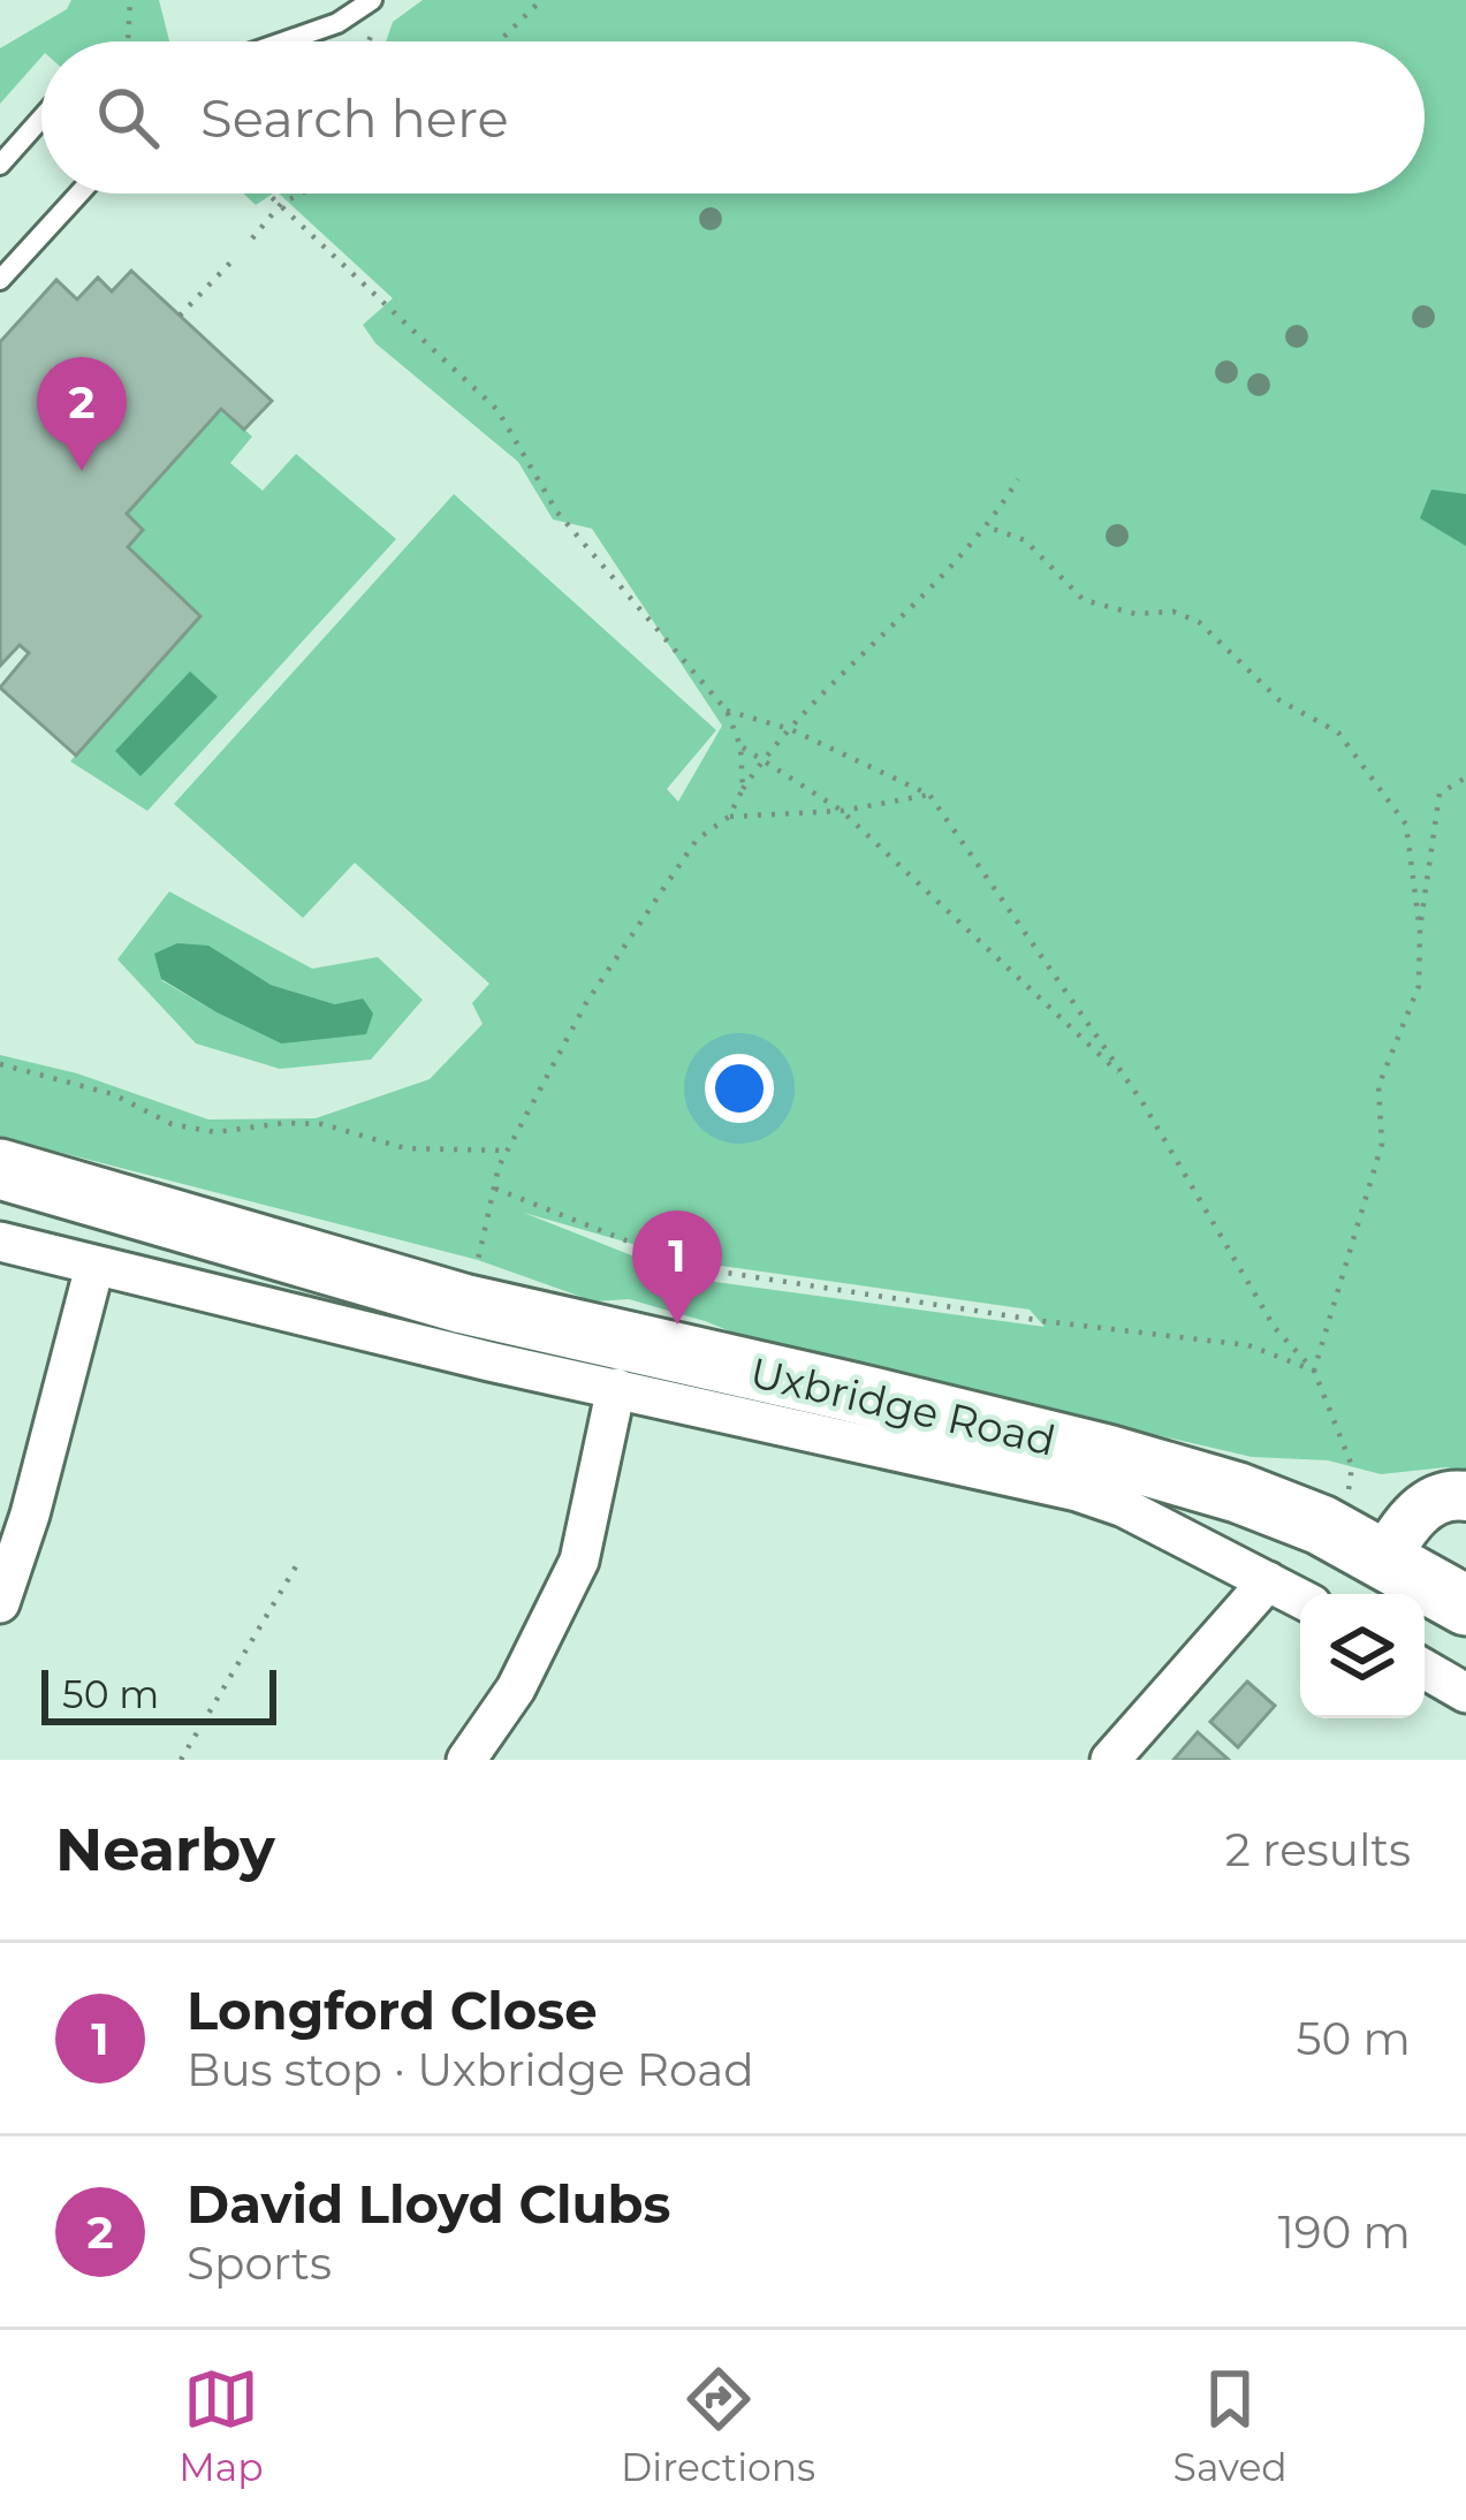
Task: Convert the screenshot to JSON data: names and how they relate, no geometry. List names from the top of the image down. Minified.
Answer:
{"streets":{"main road":["Uxbridge Road"]},"scale_bar":"50 m","page":{"search":"Search here","pins":["2","1"],"scale":"50 m","heading":["Nearby","2 results"],"list":[{"mark":"1","name":"Longford Close","note":"Bus stop · Uxbridge Road","value":"50 m"},{"mark":"2","name":"David Lloyd Clubs","note":"Sports","value":"190 m"}],"nav":["Map","Directions","Saved"]}}
